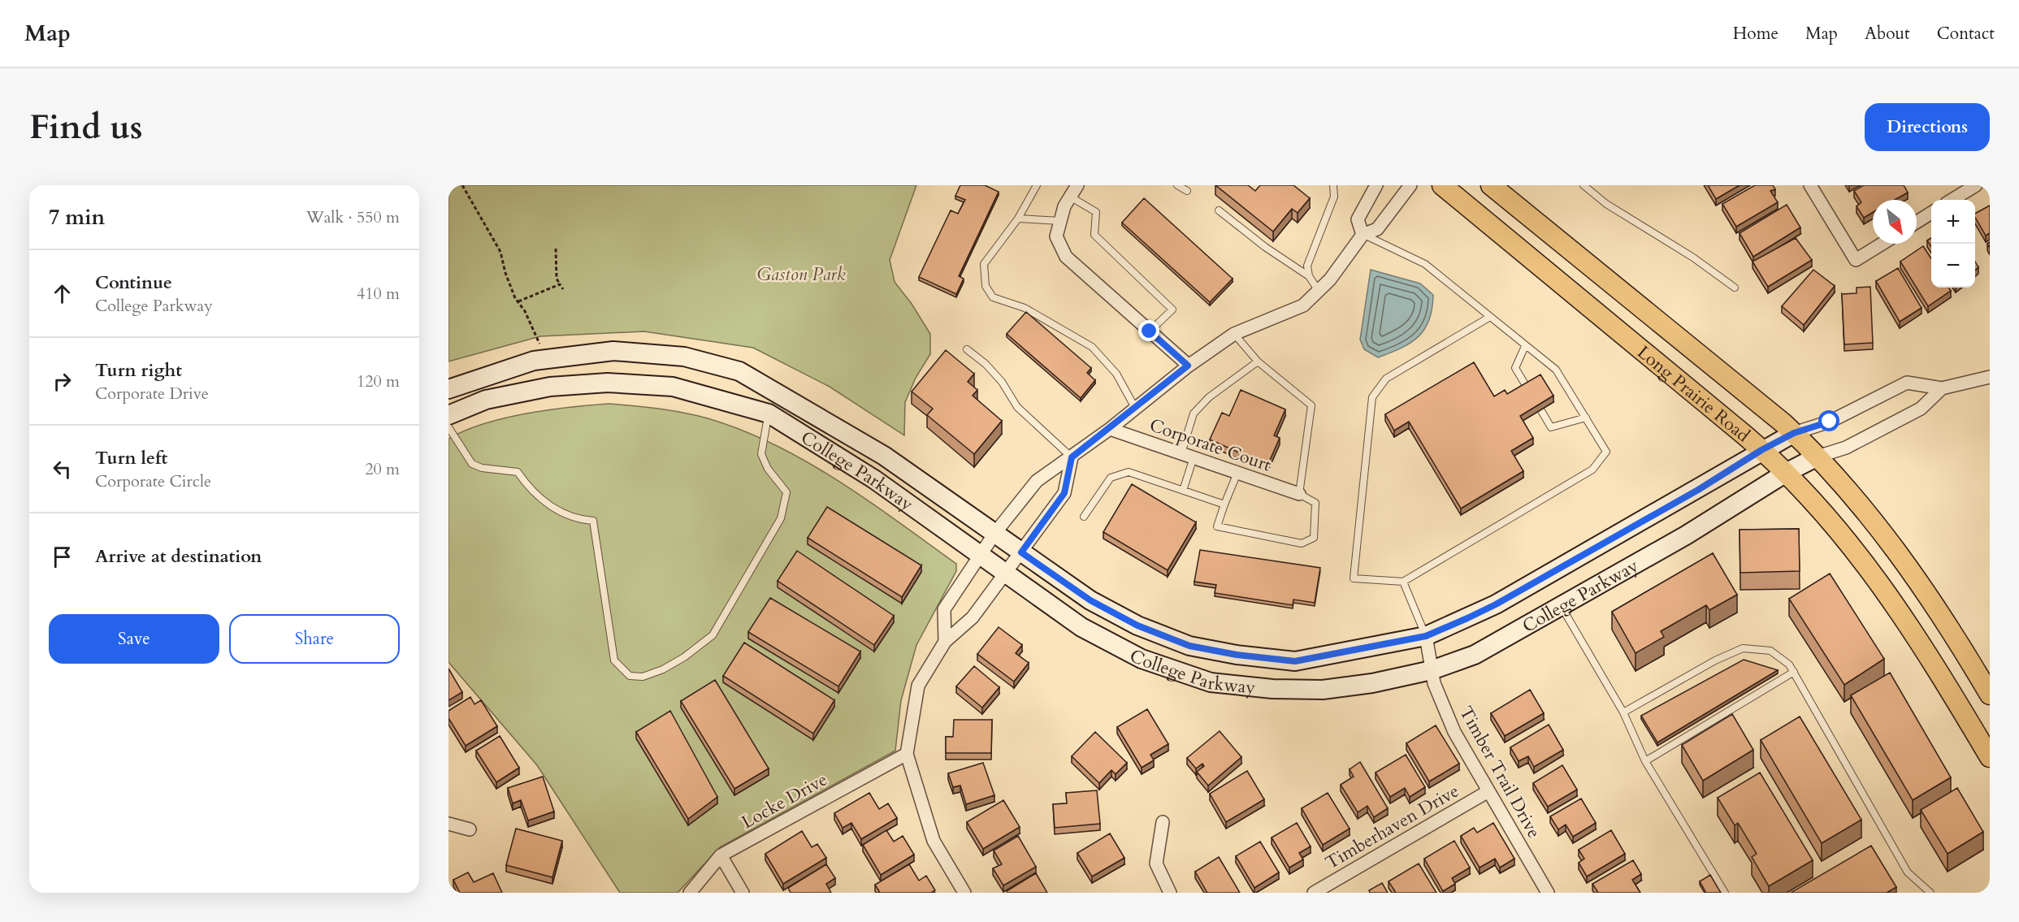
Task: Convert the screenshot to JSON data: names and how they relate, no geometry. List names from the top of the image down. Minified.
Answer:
{"streets":{"main road":["Long Prairie Road","College Parkway"],"street":["Corporate Court","Timber Trail Drive","Locke Drive","Timberhaven Drive"]},"crossings":[["Long Prairie Road","College Parkway"],["College Parkway","Timber Trail Drive"],["Timber Trail Drive","Timberhaven Drive"]],"parks":["Gaston Park"],"north":"bottom right","page":{"header":"Map","nav":["Home","Map","About","Contact"],"buttons":["Directions",["Save","Share"]],"title":"Find us","heading":["7 min","Walk · 550 m"],"map_buttons":["+","−"],"list":[["Continue","College Parkway","410 m"],["Turn right","Corporate Drive","120 m"],["Turn left","Corporate Circle","20 m"],"Arrive at destination"]}}
